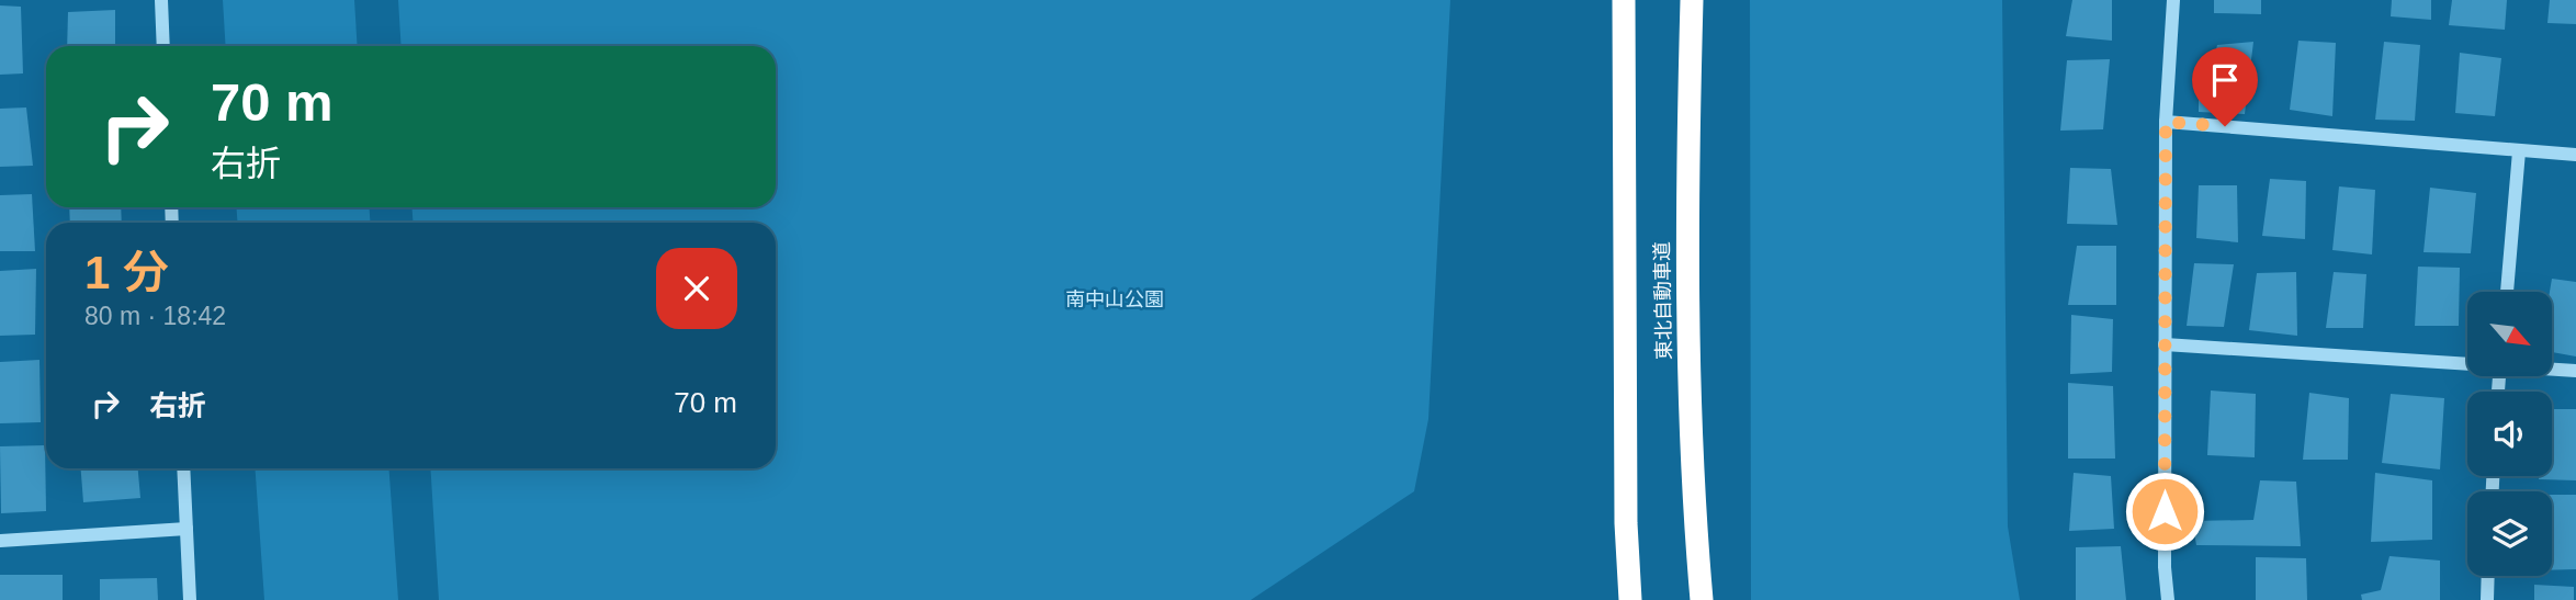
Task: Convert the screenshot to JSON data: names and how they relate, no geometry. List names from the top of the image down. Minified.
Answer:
{"streets":{"highway":["東北自動車道"]},"parks":["南中山公園"],"north":"bottom right","page":{"turn":["70 m","右折"],"heading":["1 分","80 m · 18:42"],"list":[{"name":"右折","value":"70 m"}]}}
